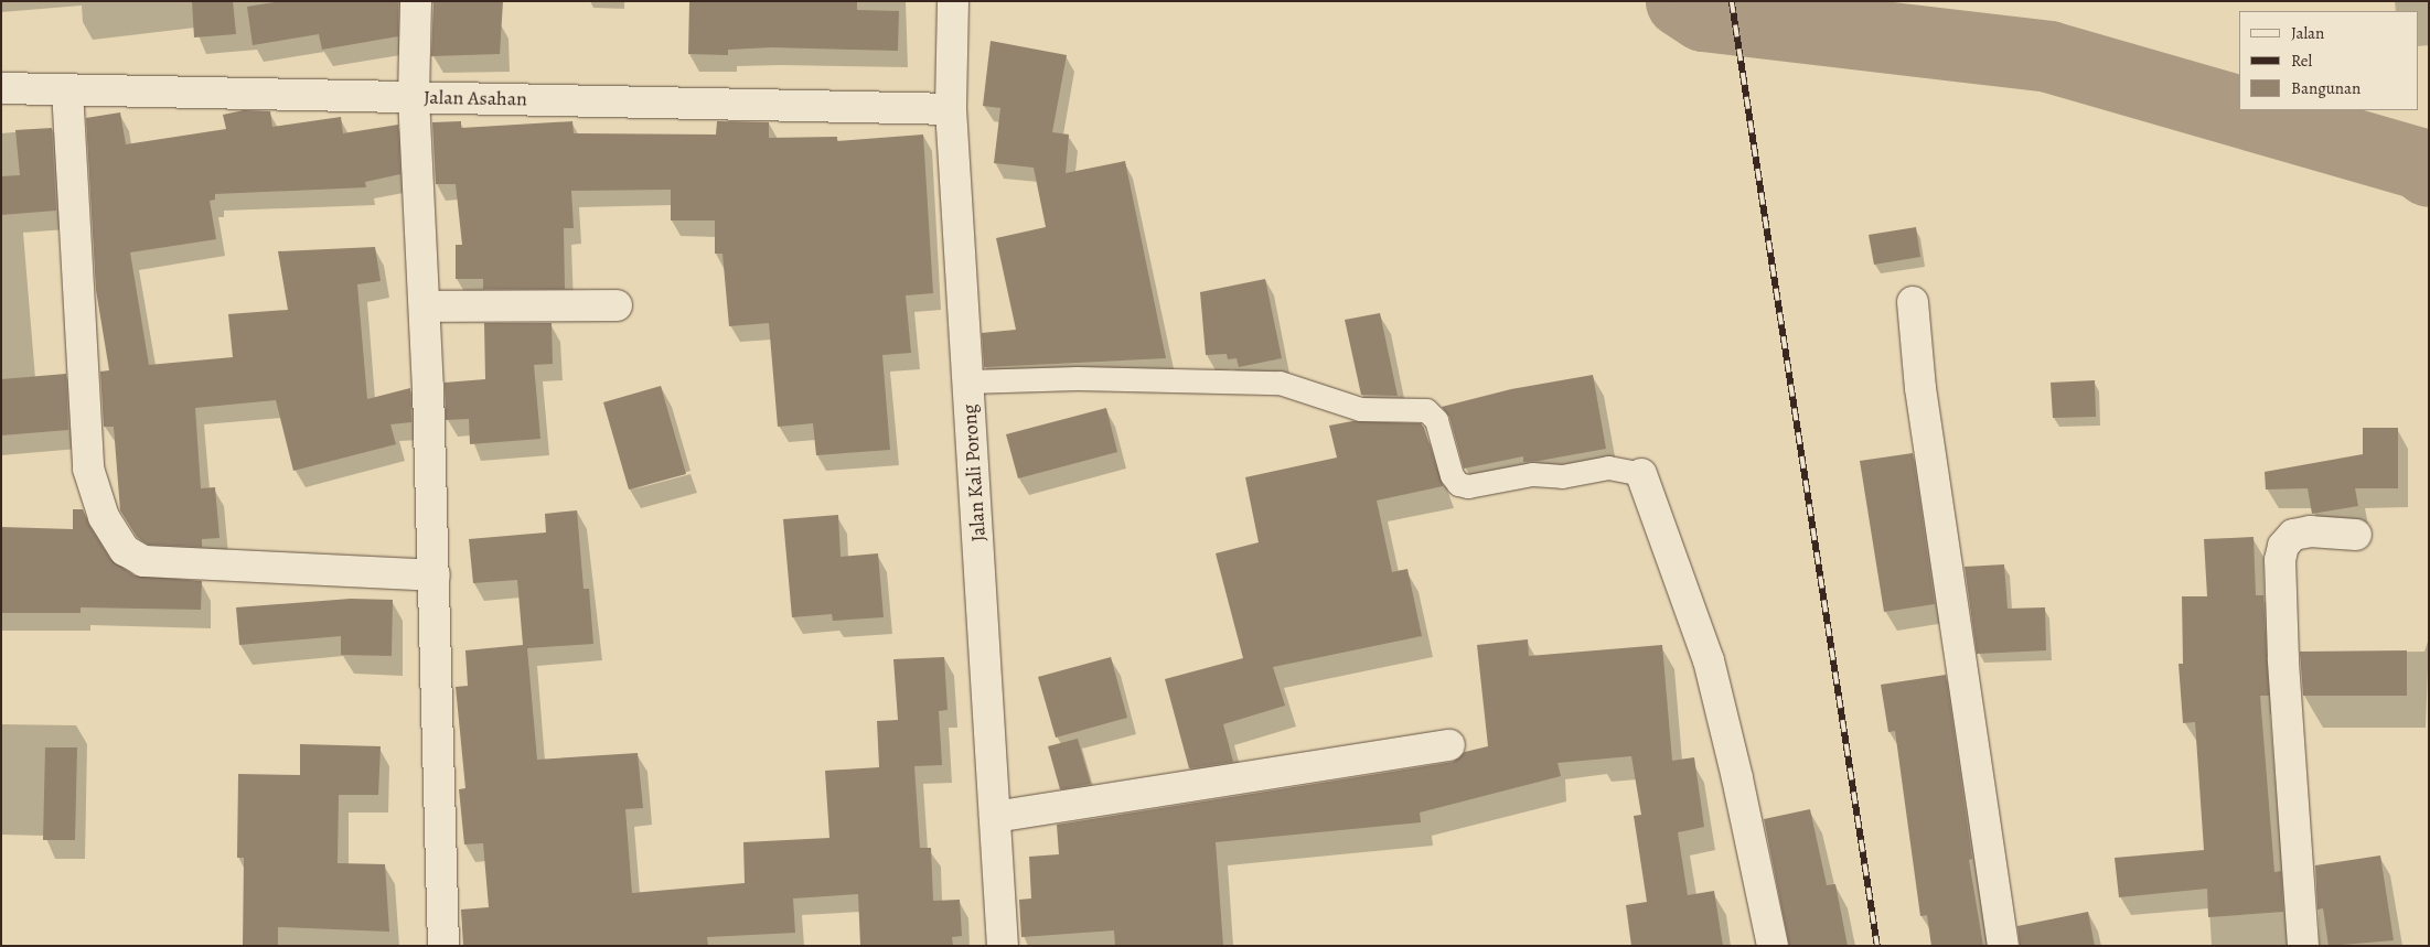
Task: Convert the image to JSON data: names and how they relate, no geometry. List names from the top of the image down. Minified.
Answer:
{"streets":{"street":["Jalan Asahan","Jalan Kali Porong"]},"crossings":[["Jalan Asahan","Jalan Kali Porong"]],"legend":["Jalan","Rel","Bangunan"]}
